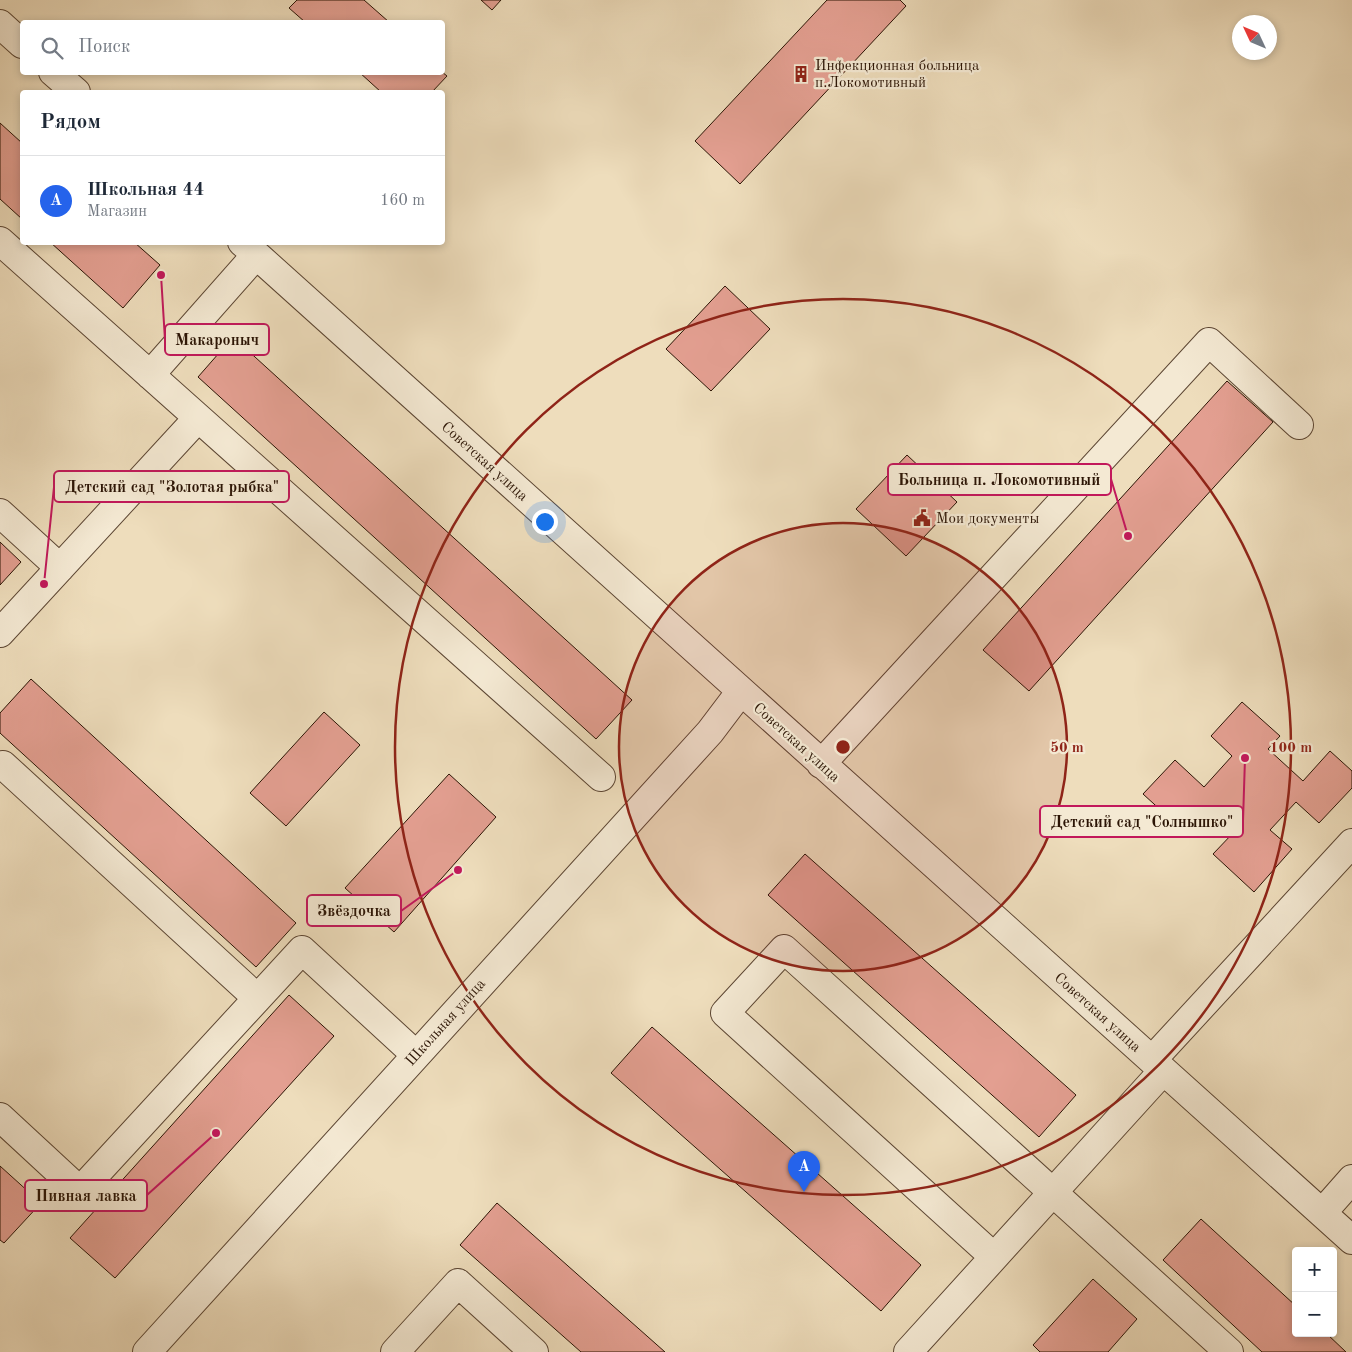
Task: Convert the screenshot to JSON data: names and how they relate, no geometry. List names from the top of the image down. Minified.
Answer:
{"streets":{"street":["Советская улица","Школьная улица"]},"crossings":[["Советская улица","Школьная улица"]],"places":{"building":["Инфекционная больница п.Локомотивный"],"other":["Макароныч","Больница п. Локомотивный","Детский сад \"Золотая рыбка\"","Детский сад \"Солнышко\"","Звёздочка","Пивная лавка"],"public building":["Мои документы"]},"north":"top left","page":{"search":"Поиск","heading":"Рядом","list":[{"mark":"A","name":"Школьная 44","note":"Магазин","value":"160 m"}],"pins":"A","map_buttons":["+","−"]},"rings":["50 m","100 m"]}
